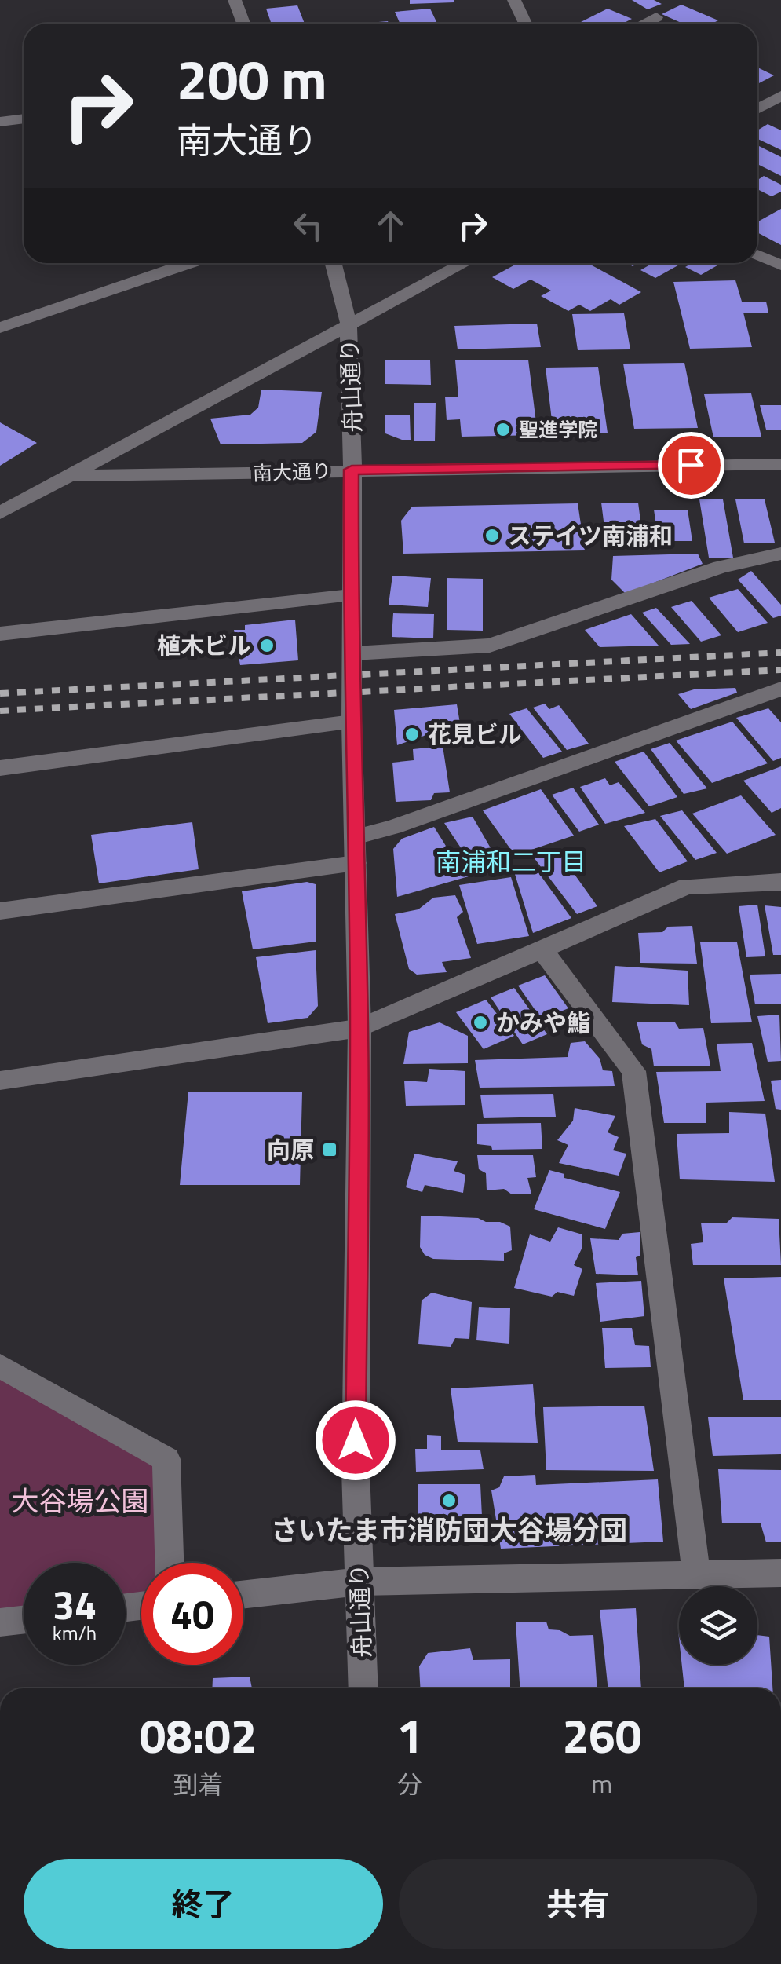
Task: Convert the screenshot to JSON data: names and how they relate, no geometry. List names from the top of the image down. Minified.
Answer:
{"streets":{"street":["舟山通り","南大通り"]},"crossings":[["舟山通り","南大通り"]],"districts":["南浦和二丁目"],"parks":["大谷場公園"],"places":{"other":["聖進学院","ステイツ南浦和","植木ビル","花見ビル","かみや鮨","さいたま市消防団大谷場分団"],"transit":["向原"]},"page":{"turn":["200 m","南大通り"],"speed":"34 km/h","limit":"40","eta":["08:02","到着","1","分","260","m"],"buttons":["終了","共有"]}}
